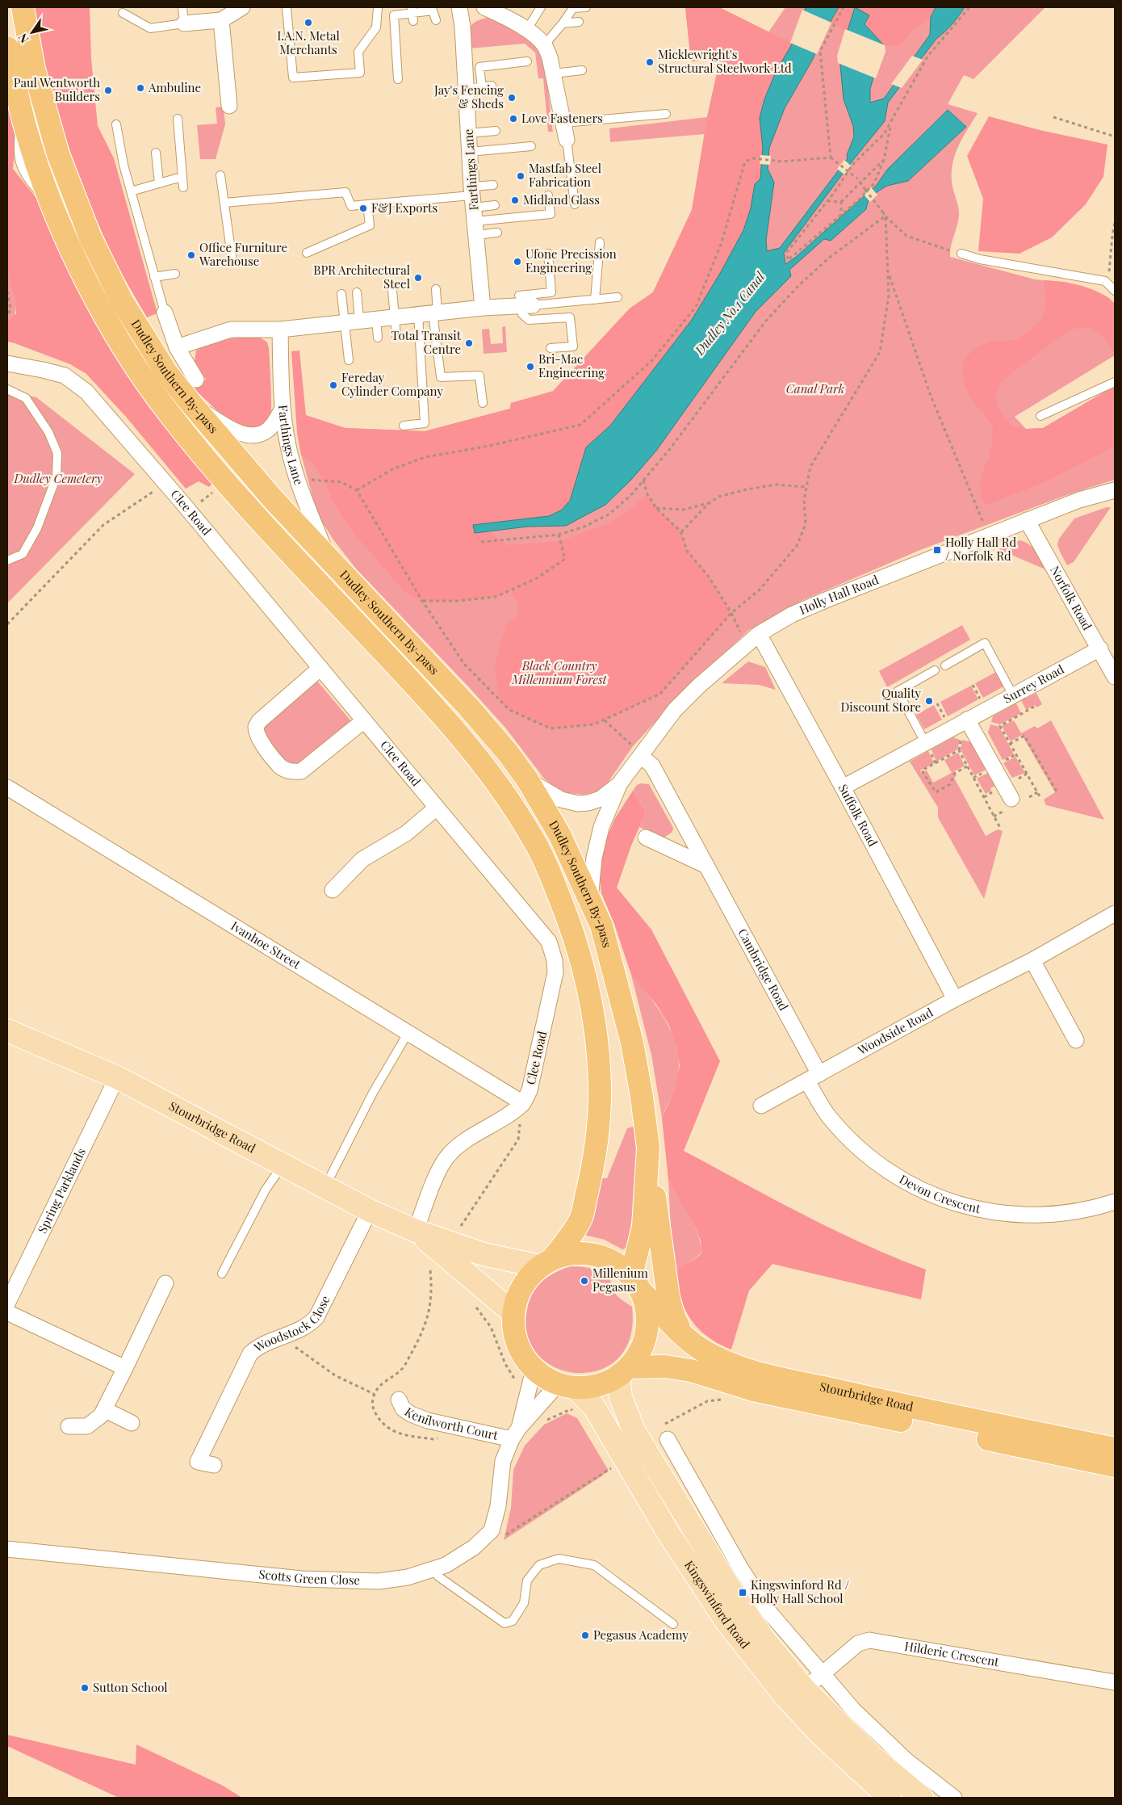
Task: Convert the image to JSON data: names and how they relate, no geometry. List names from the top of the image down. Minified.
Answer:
{"streets":{"highway":["Dudley Southern By-pass","Stourbridge Road"],"main road":["Kingswinford Road"],"street":["Farthings Lane","Clee Road","Holly Hall Road","Norfolk Road","Surrey Road","Suffolk Road","Ivanhoe Street","Cambridge Road","Woodside Road","Spring Parklands","Devon Crescent","Woodstock Close","Kenilworth Court","Scotts Green Close","Hilderic Crescent"]},"crossings":[["Farthings Lane","Dudley Southern By-pass"],["Dudley Southern By-pass","Holly Hall Road"],["Dudley Southern By-pass","Stourbridge Road"],["Dudley Southern By-pass","Scotts Green Close"],["Dudley Southern By-pass","Kingswinford Road"],["Clee Road","Ivanhoe Street"],["Holly Hall Road","Norfolk Road"],["Holly Hall Road","Suffolk Road"],["Holly Hall Road","Cambridge Road"],["Norfolk Road","Surrey Road"],["Surrey Road","Suffolk Road"],["Suffolk Road","Woodside Road"],["Cambridge Road","Woodside Road"],["Cambridge Road","Devon Crescent"],["Woodside Road","Devon Crescent"],["Stourbridge Road","Spring Parklands"],["Stourbridge Road","Woodstock Close"],["Stourbridge Road","Scotts Green Close"],["Stourbridge Road","Kingswinford Road"],["Kenilworth Court","Scotts Green Close"],["Scotts Green Close","Kingswinford Road"],["Kingswinford Road","Hilderic Crescent"]],"water":["Dudley No.1 Canal"],"parks":["Canal Park","Dudley Cemetery","Black Country Millennium Forest"],"places":{"other":["I.A.N. Metal Merchants","Micklewright's Structural Steelwork Ltd","Ambuline","Paul Wentworth Builders","Jay's Fencing & Sheds","Love Fasteners","Mastfab Steel Fabrication","Midland Glass","F&J Exports","Office Furniture Warehouse","Ufone Precission Engineering","BPR Architectural Steel","Total Transit Centre","Bri-Mac Engineering","Fereday Cylinder Company","Quality Discount Store","Millenium Pegasus","Pegasus Academy","Sutton School"],"transit":["Holly Hall Rd / Norfolk Rd","Kingswinford Rd / Holly Hall School"]},"north":"bottom left"}
